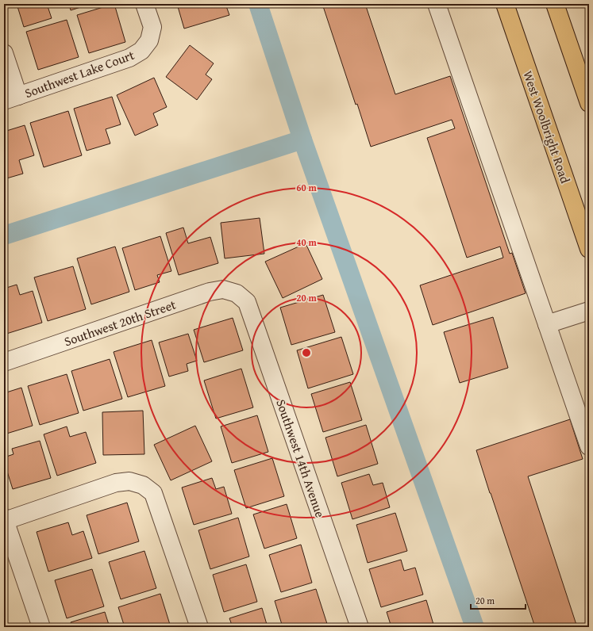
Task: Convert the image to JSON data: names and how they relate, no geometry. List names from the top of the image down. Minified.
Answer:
{"streets":{"main road":["West Woolbright Road"],"street":["Southwest Lake Court","Southwest 20th Street","Southwest 14th Avenue"]},"crossings":[["Southwest 20th Street","Southwest 14th Avenue"]],"scale_bar":"20 m","rings":["60 m","40 m","20 m"]}
